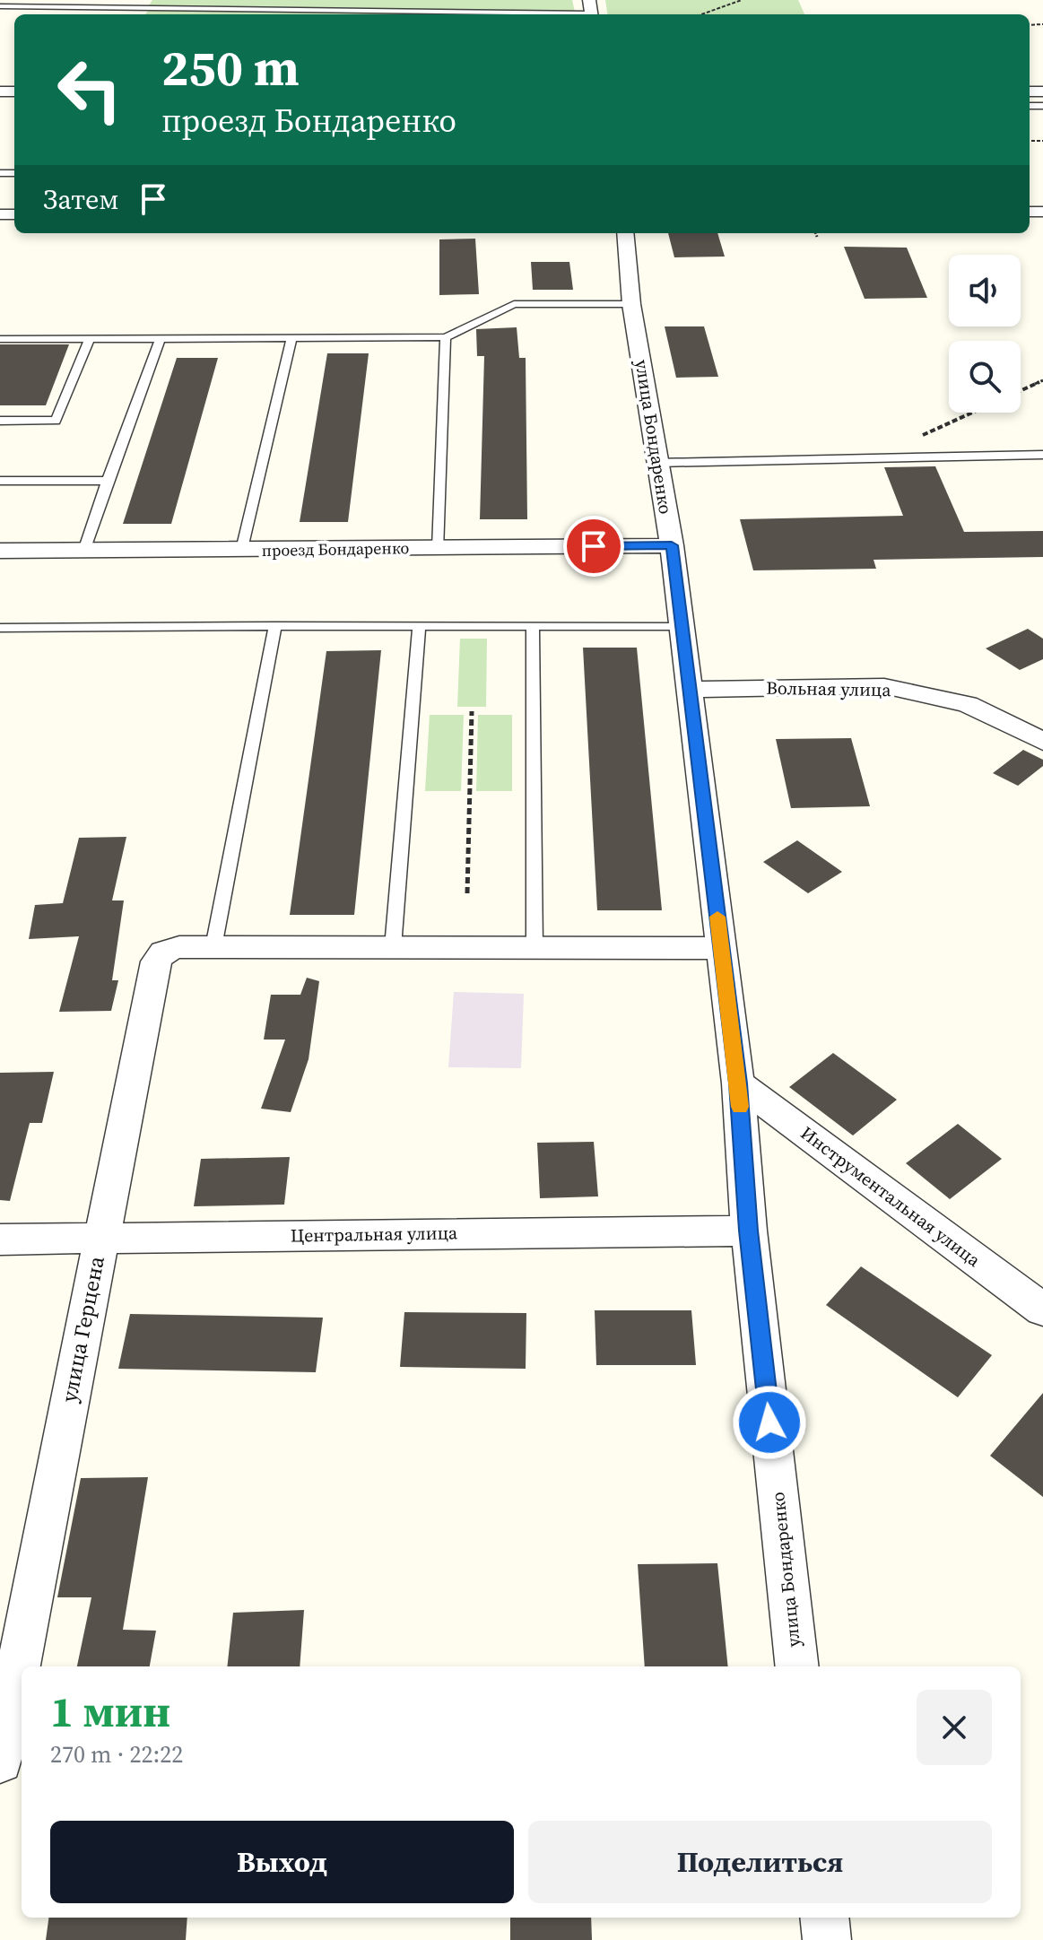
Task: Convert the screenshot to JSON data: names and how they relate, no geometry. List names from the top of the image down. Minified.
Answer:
{"streets":{"street":["улица Бондаренко","проезд Бондаренко","Вольная улица","Инструментальная улица","Центральная улица","улица Герцена"]},"crossings":[["улица Бондаренко","проезд Бондаренко"],["улица Бондаренко","Вольная улица"],["улица Бондаренко","Инструментальная улица"],["улица Бондаренко","Центральная улица"],["улица Бондаренко","улица Герцена"],["Центральная улица","улица Герцена"]],"page":{"turn":["250 m","проезд Бондаренко"],"then":"Затем","heading":["1 мин","270 m · 22:22"],"buttons":["Выход","Поделиться"]}}
